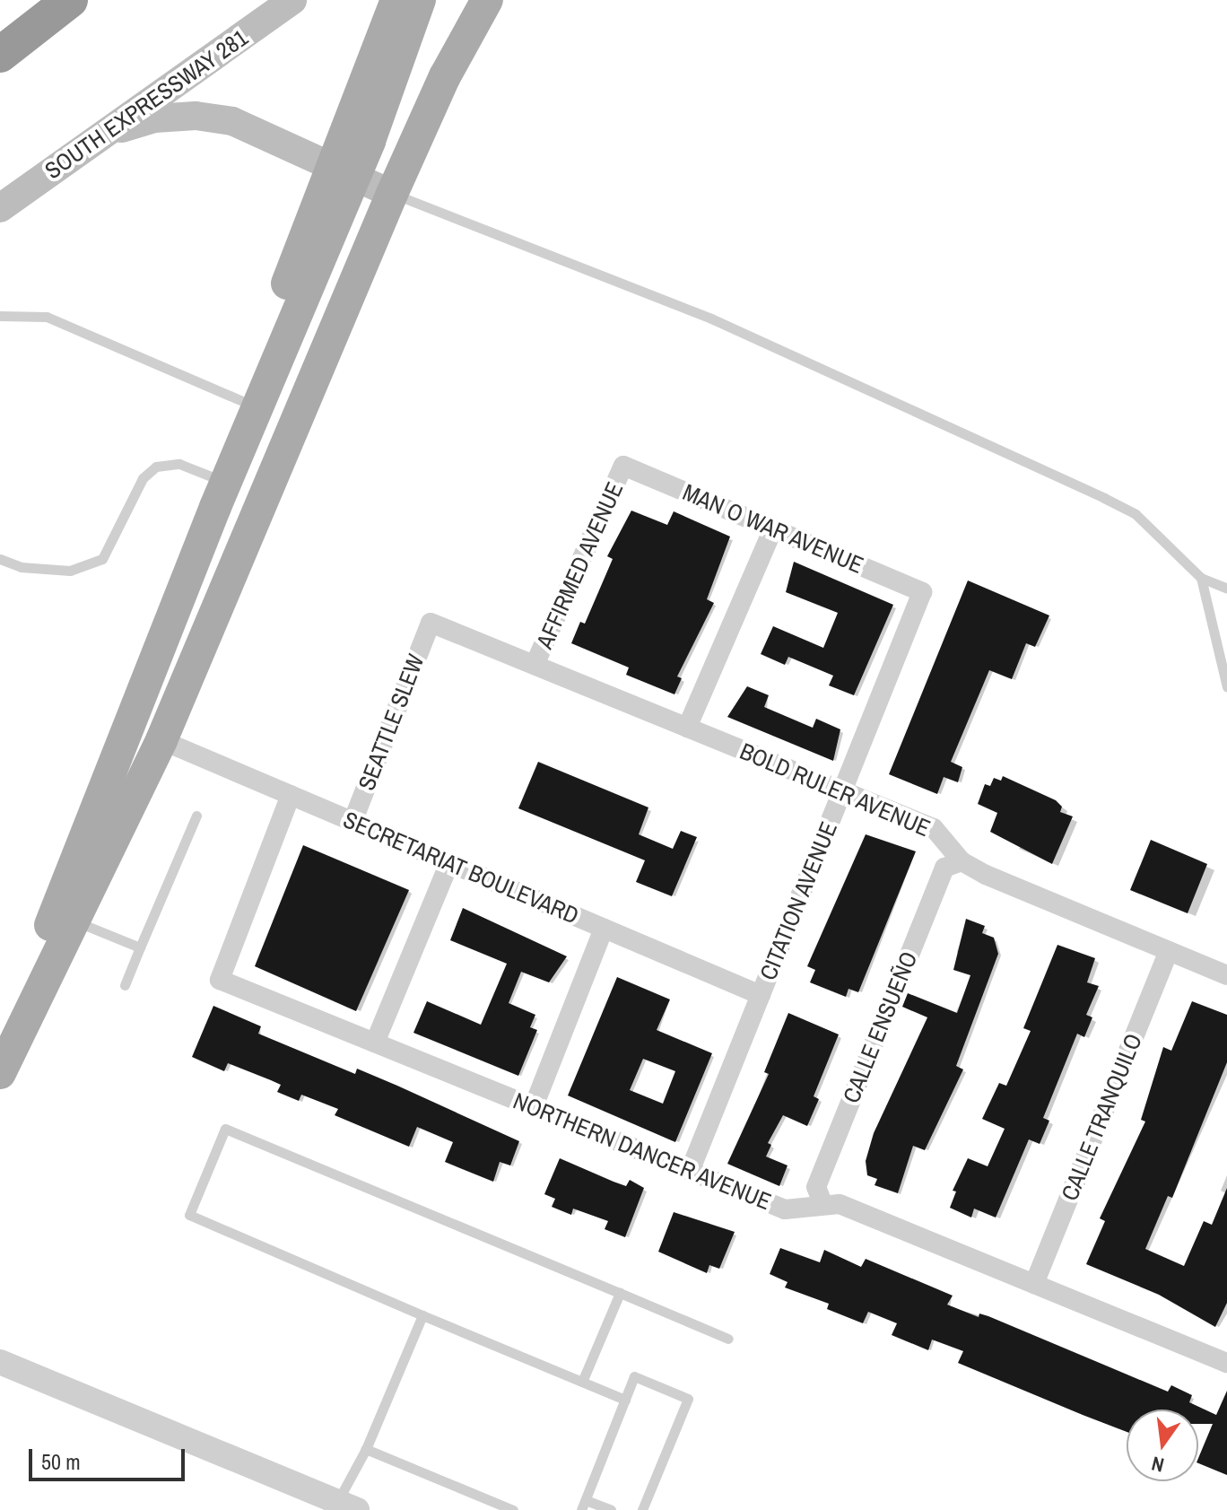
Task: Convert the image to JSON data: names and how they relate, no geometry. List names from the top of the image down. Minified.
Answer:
{"streets":{"main road":["SOUTH EXPRESSWAY 281"],"street":["MAN O WAR AVENUE","AFFIRMED AVENUE","SEATTLE SLEW","BOLD RULER AVENUE","SECRETARIAT BOULEVARD","CITATION AVENUE","CALLE ENSUEÑO","CALLE TRANQUILO","NORTHERN DANCER AVENUE"]},"crossings":[["MAN O WAR AVENUE","AFFIRMED AVENUE"],["MAN O WAR AVENUE","CITATION AVENUE"],["AFFIRMED AVENUE","BOLD RULER AVENUE"],["SEATTLE SLEW","BOLD RULER AVENUE"],["SEATTLE SLEW","SECRETARIAT BOULEVARD"],["BOLD RULER AVENUE","CITATION AVENUE"],["BOLD RULER AVENUE","CALLE ENSUEÑO"],["BOLD RULER AVENUE","CALLE TRANQUILO"],["SECRETARIAT BOULEVARD","CITATION AVENUE"],["SECRETARIAT BOULEVARD","NORTHERN DANCER AVENUE"],["CITATION AVENUE","NORTHERN DANCER AVENUE"],["CALLE ENSUEÑO","NORTHERN DANCER AVENUE"],["CALLE TRANQUILO","NORTHERN DANCER AVENUE"]],"scale_bar":"50 m","north":"bottom"}
